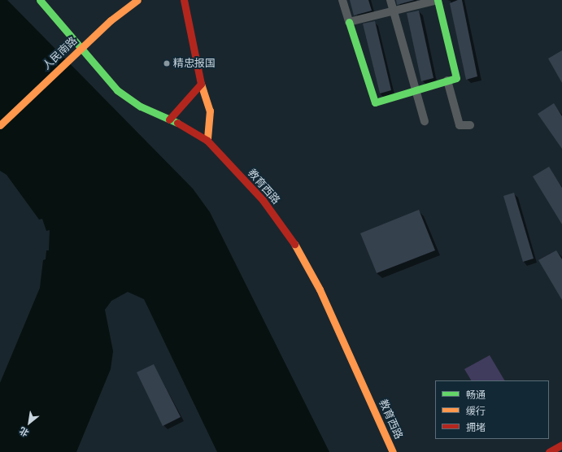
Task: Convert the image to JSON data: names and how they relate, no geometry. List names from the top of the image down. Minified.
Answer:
{"streets":{"street":["人民南路","教育西路"]},"places":["精忠报国"],"legend":["畅通","缓行","拥堵"],"north":"bottom left"}
